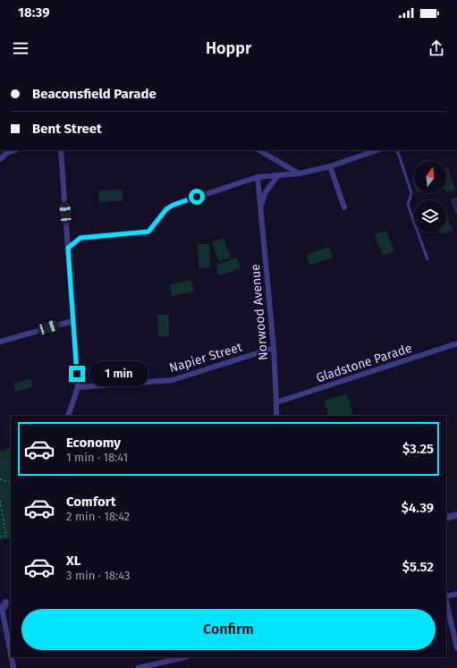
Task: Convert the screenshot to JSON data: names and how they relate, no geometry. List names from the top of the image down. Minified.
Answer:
{"streets":{"street":["Norwood Avenue","Napier Street","Gladstone Parade"]},"crossings":[["Norwood Avenue","Napier Street"],["Norwood Avenue","Gladstone Parade"]],"north":"top","page":{"status":"18:39","header":"Hoppr","banner":["Beaconsfield Parade","Bent Street"],"bubble":"1 min","list":[{"name":"Economy","note":"1 min · 18:41","value":"$3.25"},{"name":"Comfort","note":"2 min · 18:42","value":"$4.39"},{"name":"XL","note":"3 min · 18:43","value":"$5.52"}],"buttons":"Confirm"}}
